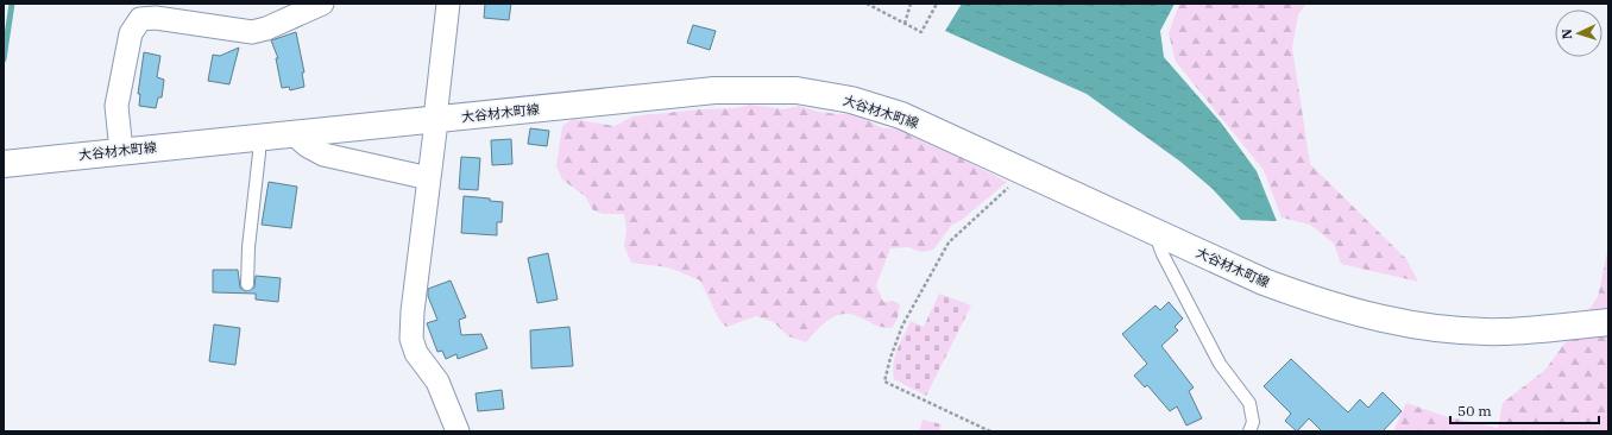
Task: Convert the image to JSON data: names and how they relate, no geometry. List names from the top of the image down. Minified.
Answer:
{"streets":{"main road":["大谷材木町線"]},"scale_bar":"50 m","north":"left"}
